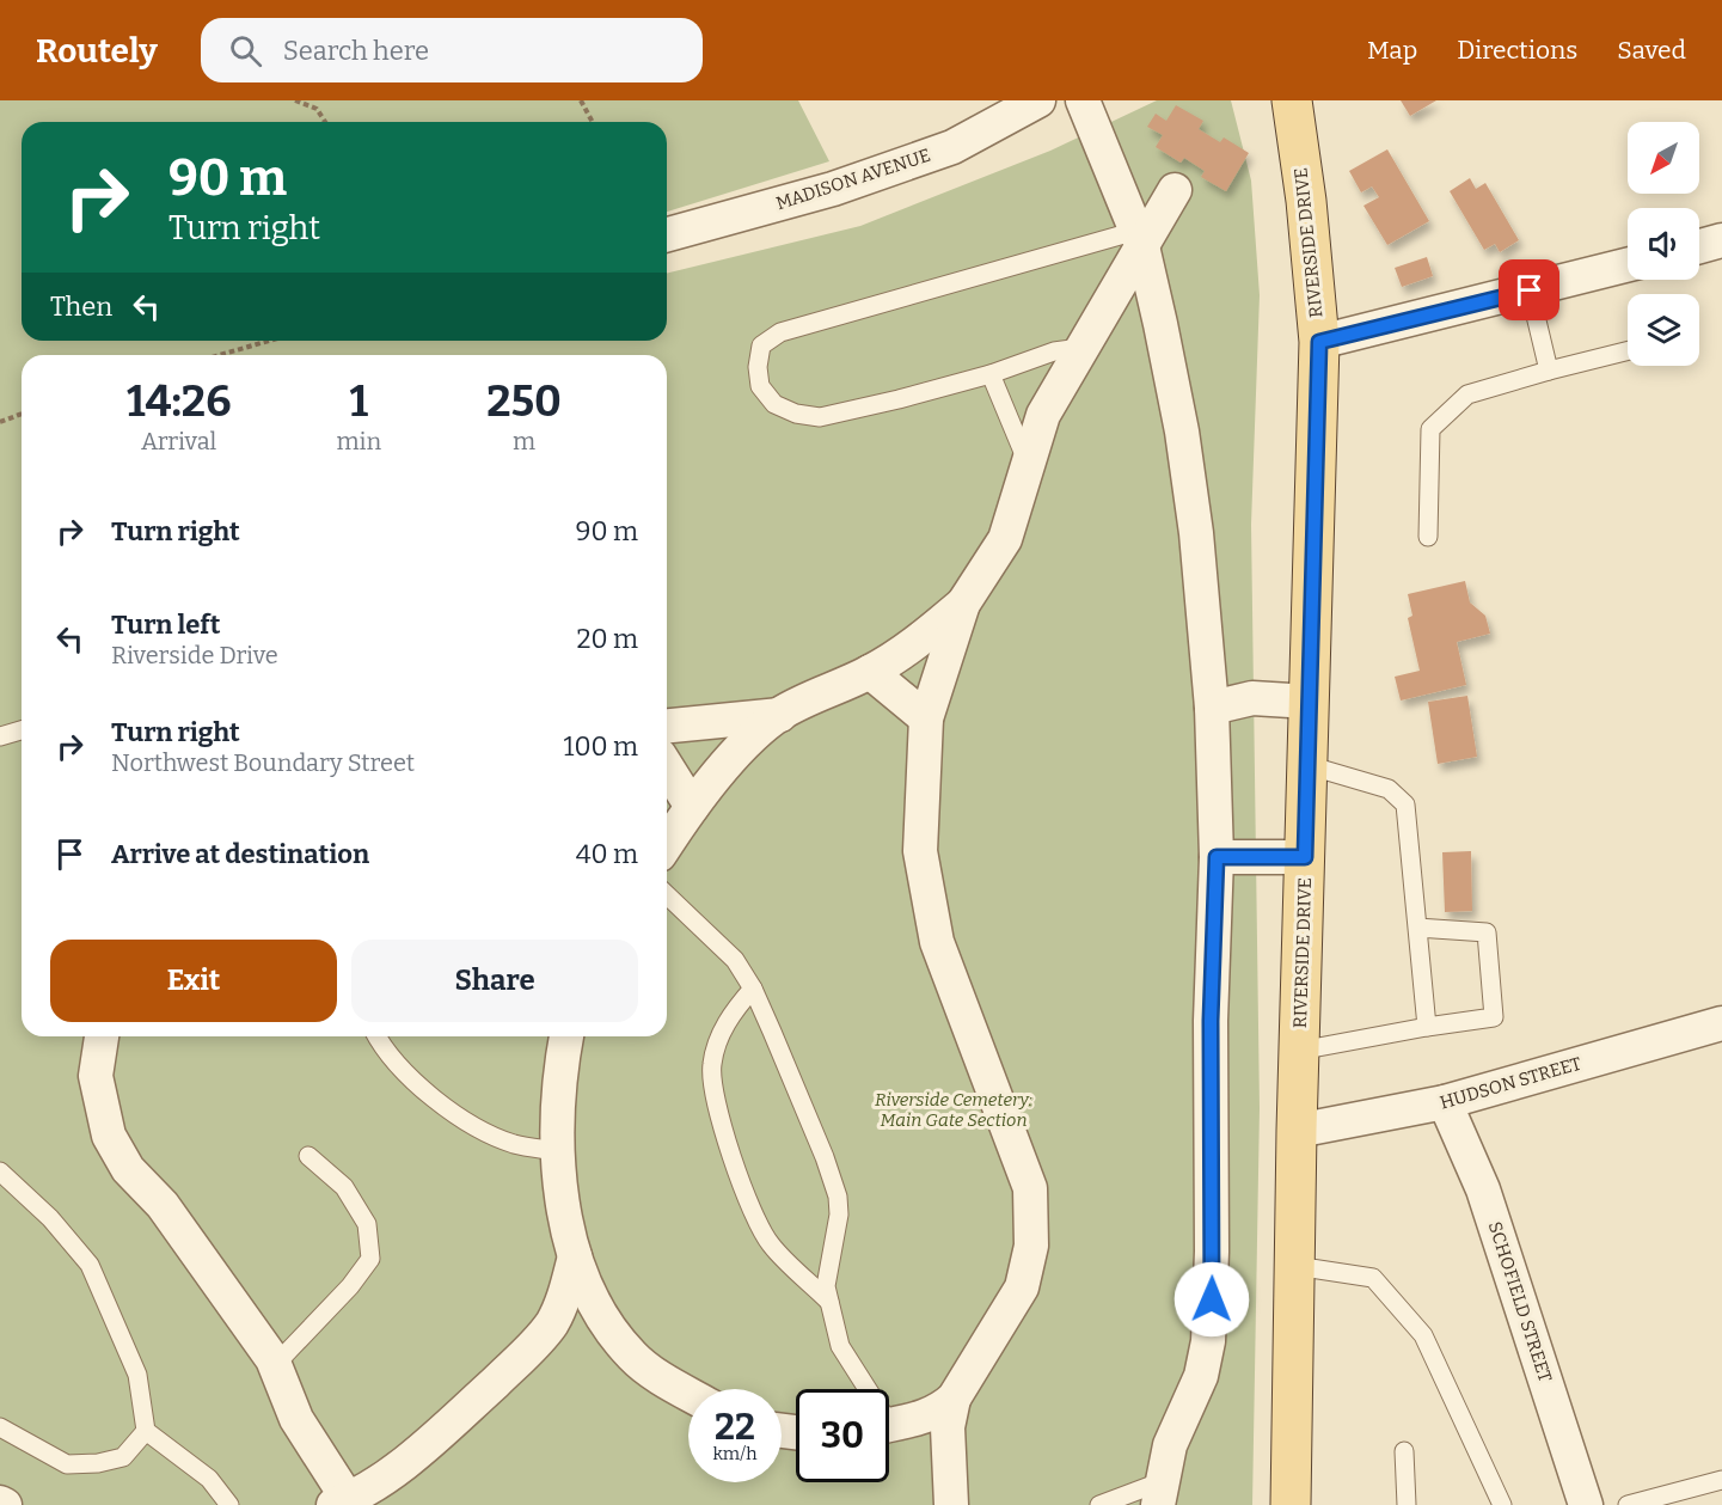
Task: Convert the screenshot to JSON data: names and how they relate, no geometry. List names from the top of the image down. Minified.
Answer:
{"streets":{"main road":["RIVERSIDE DRIVE"],"street":["MADISON AVENUE","HUDSON STREET","SCHOFIELD STREET"]},"crossings":[["RIVERSIDE DRIVE","HUDSON STREET"],["HUDSON STREET","SCHOFIELD STREET"]],"parks":["Riverside Cemetery: Main Gate Section"],"north":"bottom left","page":{"header":"Routely","search":"Search here","nav":["Map","Directions","Saved"],"turn":["90 m","Turn right"],"then":"Then","eta":["14:26","Arrival","1","min","250","m"],"list":[{"name":"Turn right","value":"90 m"},{"name":"Turn left","note":"Riverside Drive","value":"20 m"},{"name":"Turn right","note":"Northwest Boundary Street","value":"100 m"},{"name":"Arrive at destination","value":"40 m"}],"buttons":["Exit","Share"],"speed":"22 km/h","limit":"30"}}
